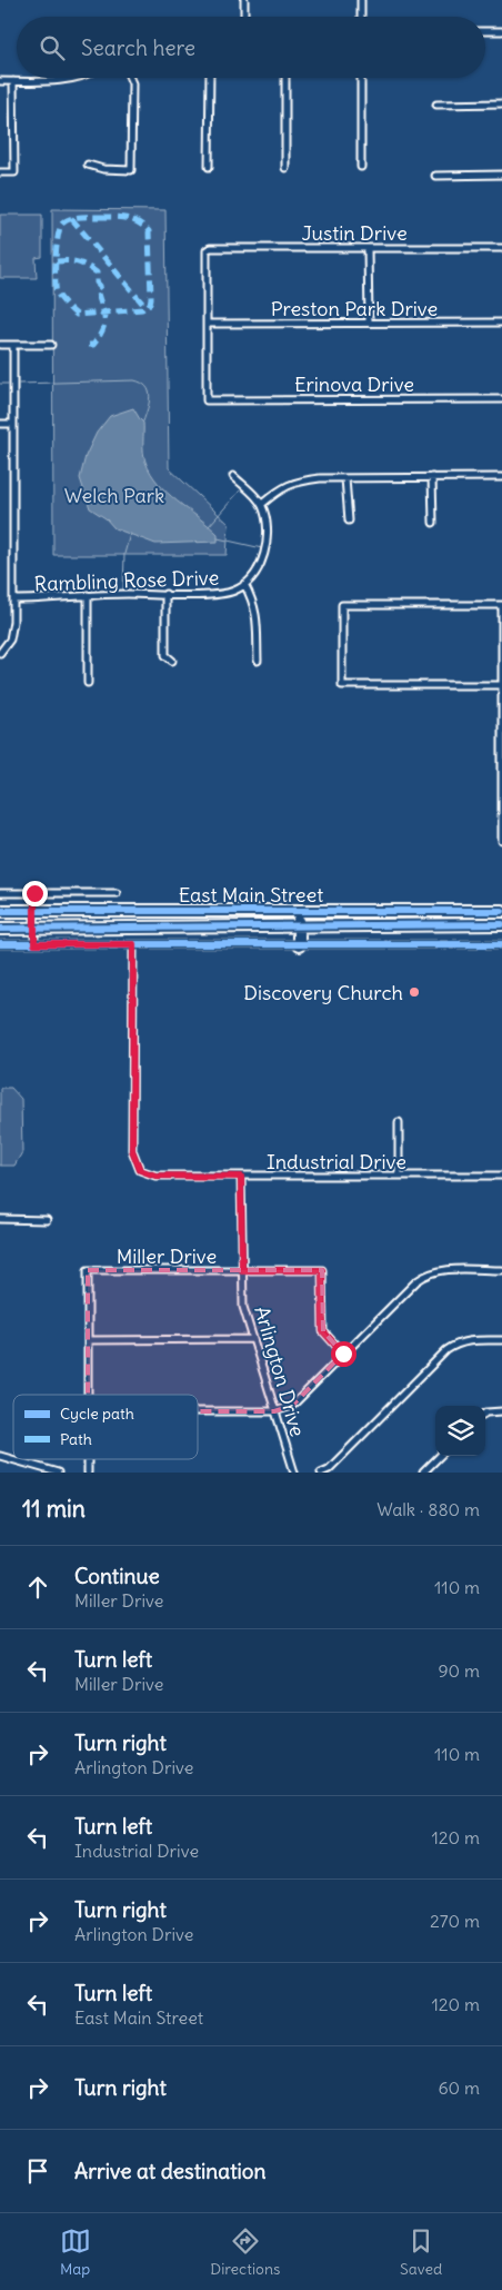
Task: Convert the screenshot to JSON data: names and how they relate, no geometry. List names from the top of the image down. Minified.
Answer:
{"streets":{"highway":["East Main Street"],"street":["Justin Drive","Preston Park Drive","Erinova Drive","Rambling Rose Drive","Industrial Drive","Miller Drive","Arlington Drive"]},"crossings":[["Justin Drive","Preston Park Drive"],["Justin Drive","Erinova Drive"],["Preston Park Drive","Erinova Drive"],["Industrial Drive","Arlington Drive"],["Miller Drive","Arlington Drive"]],"parks":["Welch Park"],"places":["Discovery Church"],"legend":["Cycle path","Path"],"page":{"search":"Search here","heading":["11 min","Walk · 880 m"],"list":[["Continue","Miller Drive","110 m"],["Turn left","Miller Drive","90 m"],["Turn right","Arlington Drive","110 m"],["Turn left","Industrial Drive","120 m"],["Turn right","Arlington Drive","270 m"],["Turn left","East Main Street","120 m"],["Turn right","60 m"],"Arrive at destination"],"nav":["Map","Directions","Saved"]}}
